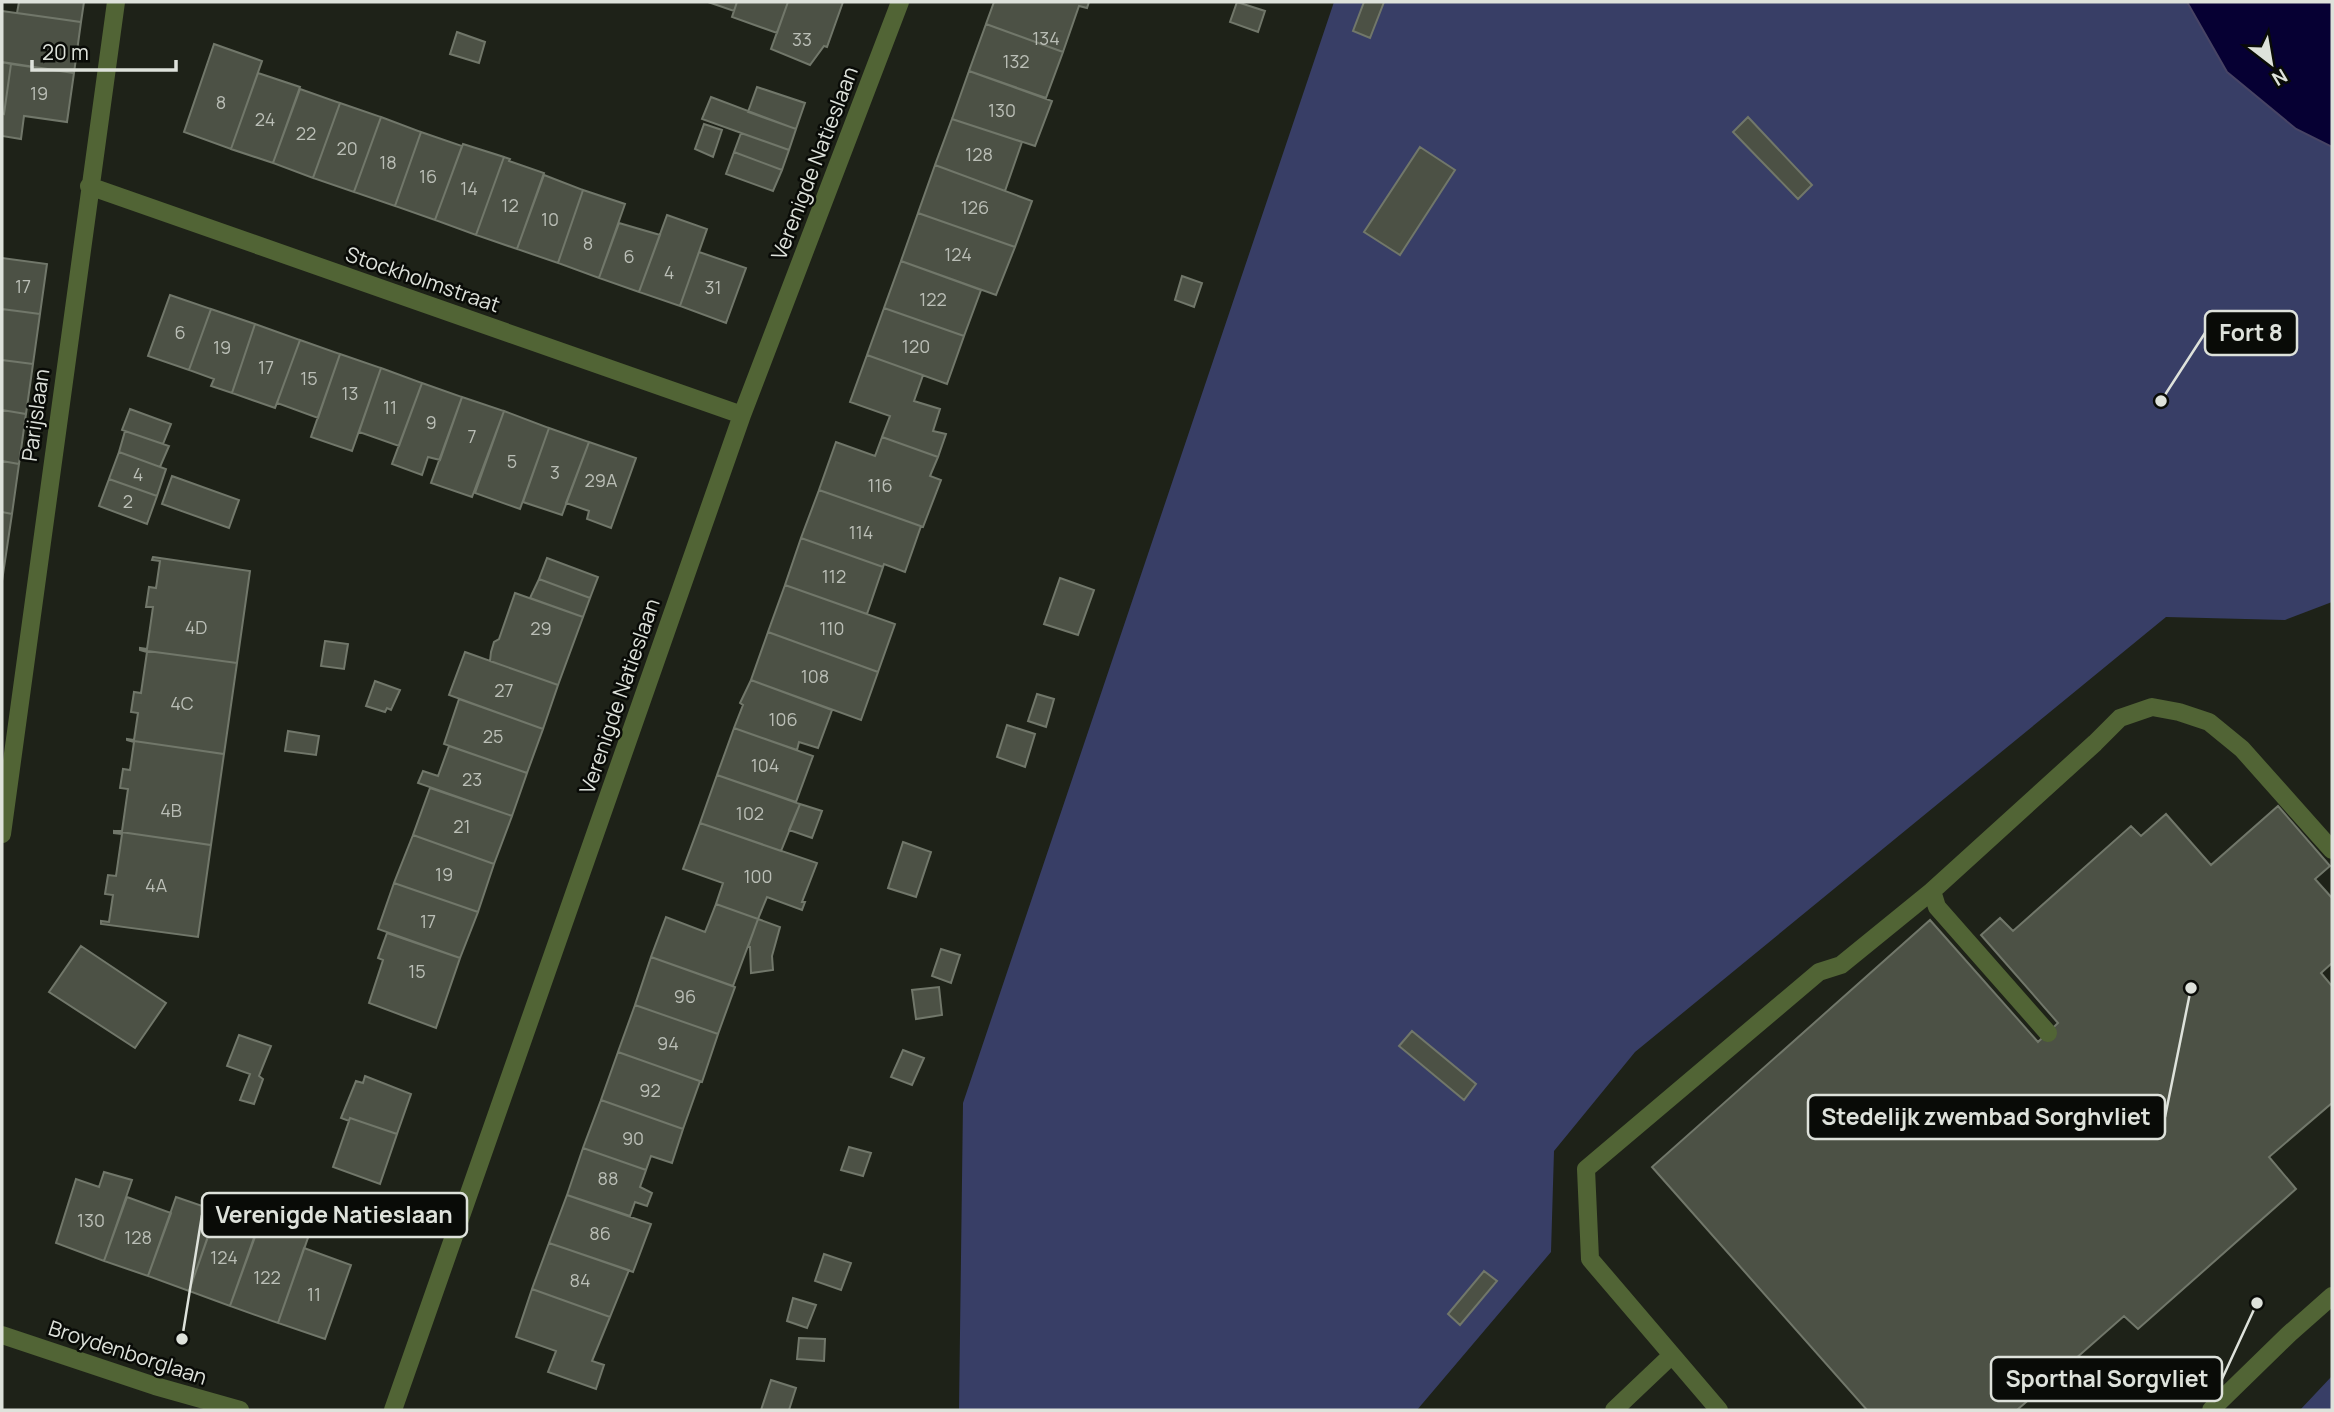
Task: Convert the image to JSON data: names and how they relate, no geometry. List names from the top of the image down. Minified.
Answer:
{"streets":{"street":["Verenigde Natieslaan","Stockholmstraat","Parijslaan","Broydenborglaan"]},"crossings":[["Verenigde Natieslaan","Stockholmstraat"],["Stockholmstraat","Parijslaan"]],"places":["Fort 8","Stedelijk zwembad Sorghvliet","Sporthal Sorgvliet","Verenigde Natieslaan"],"house_numbers":["134","33","132","19","8","130","24","22","20","128","18","16","14","12","126","10","8","124","6","4","17","31","122","6","120","19","17","15","13","11","9","7","5","3","4","29A","116","2","114","112","4D","29","110","108","27","4C","106","25","104","23","4B","102","21","19","100","4A","17","15","96","94","92","90","88","130","86","128","124","122","84","11"],"scale_bar":"20 m","north":"bottom right"}
